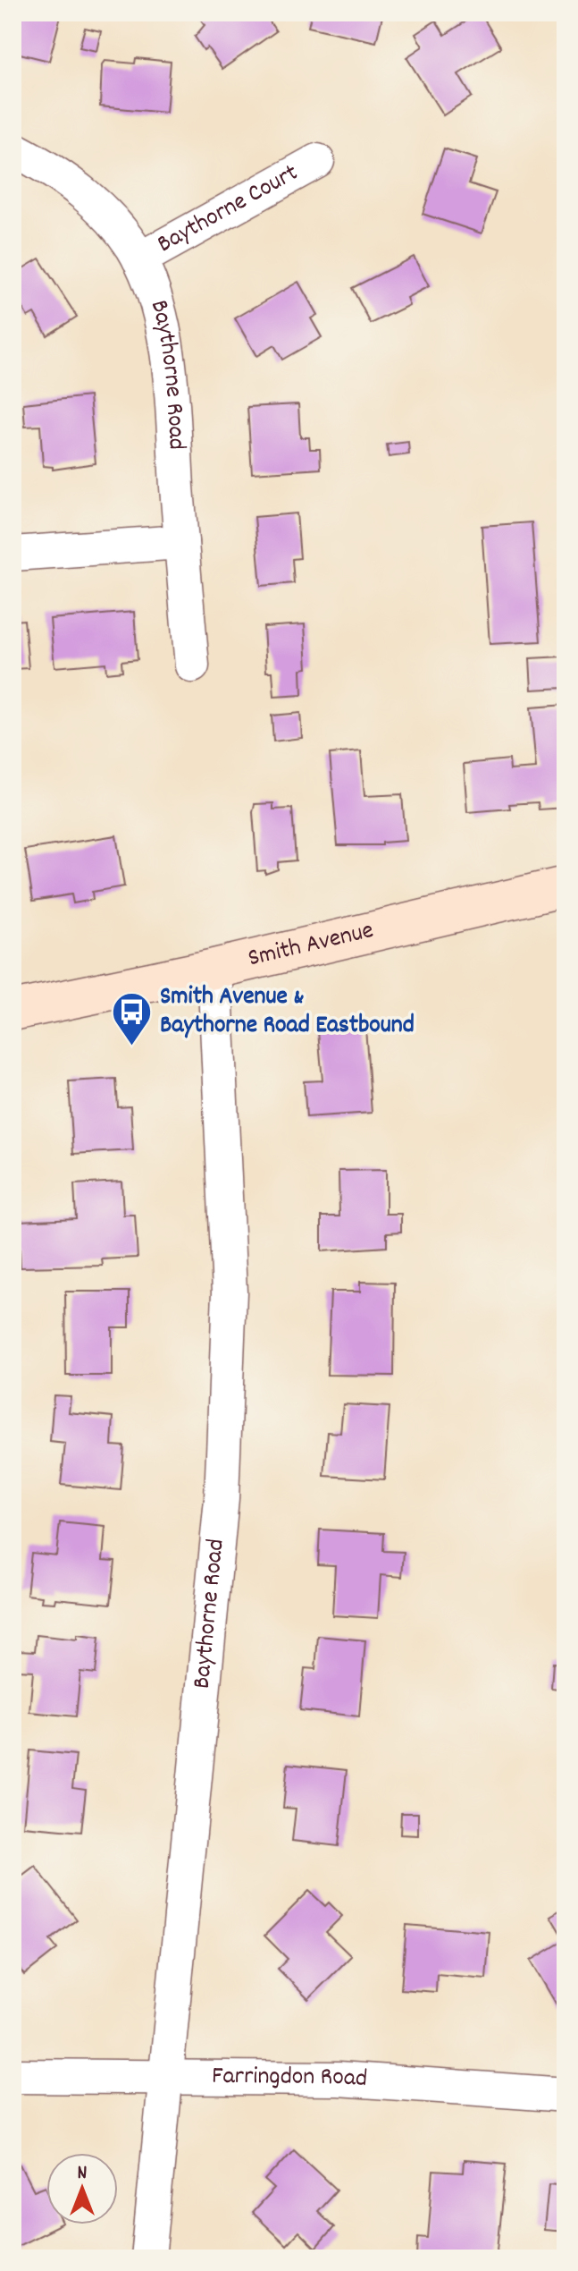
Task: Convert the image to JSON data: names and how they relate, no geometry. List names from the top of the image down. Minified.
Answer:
{"streets":{"main road":["Smith Avenue"],"street":["Baythorne Court","Baythorne Road","Farringdon Road"]},"crossings":[["Baythorne Court","Baythorne Road"],["Baythorne Road","Smith Avenue"],["Baythorne Road","Farringdon Road"]],"places":{"bus stop":["Smith Avenue & Baythorne Road Eastbound"]},"north":"top"}
